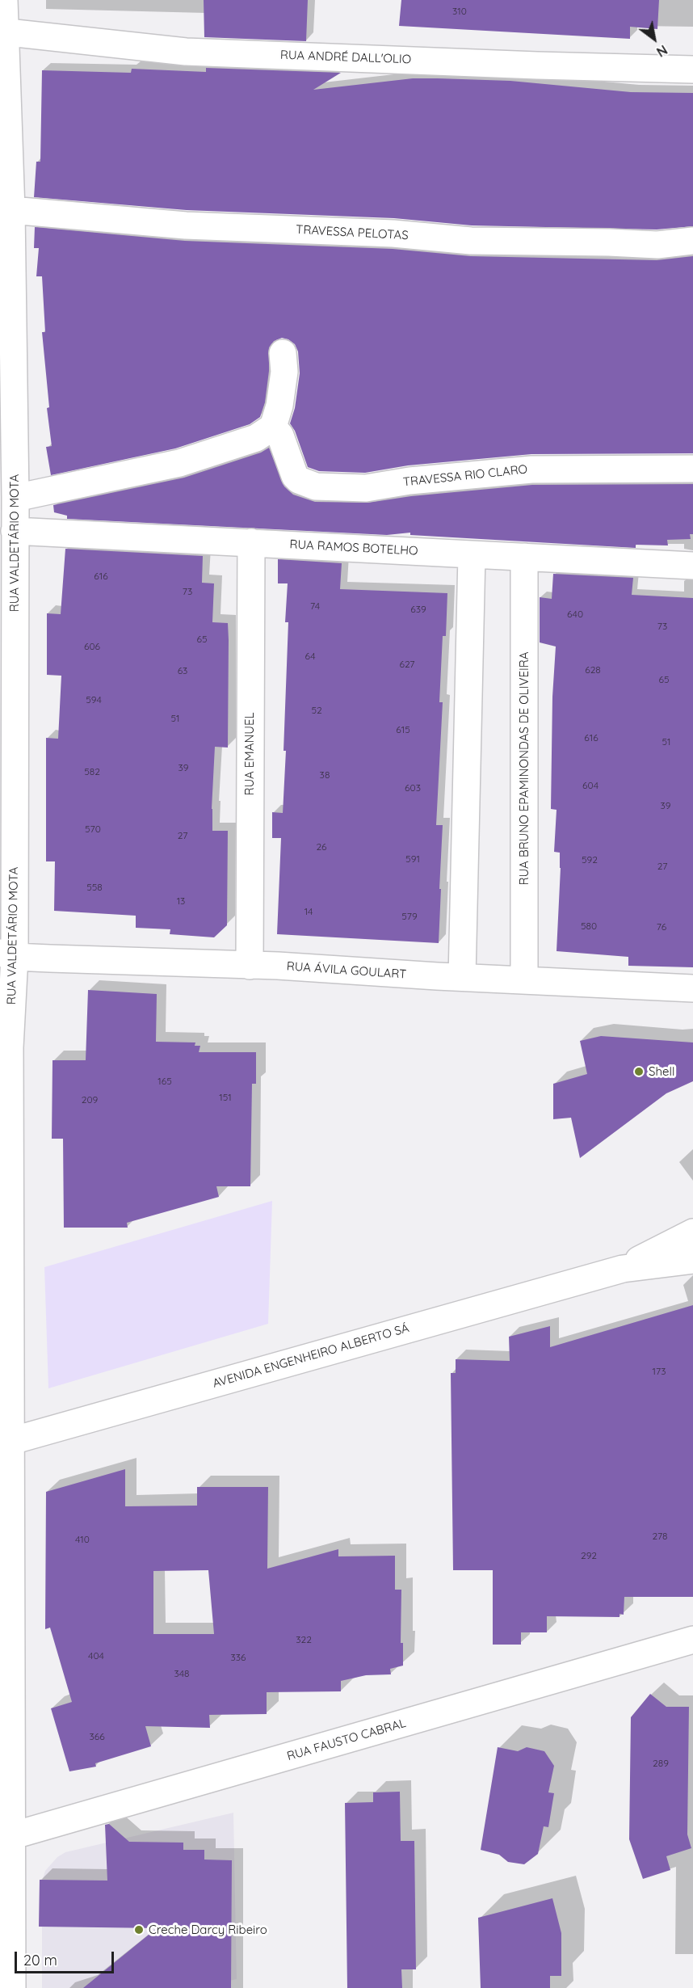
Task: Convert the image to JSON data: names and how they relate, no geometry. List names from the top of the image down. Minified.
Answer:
{"streets":{"street":["RUA ANDRÉ DALL'OLIO","TRAVESSA PELOTAS","TRAVESSA RIO CLARO","RUA VALDETÁRIO MOTA","RUA RAMOS BOTELHO","RUA EMANUEL","RUA BRUNO EPAMINONDAS DE OLIVEIRA","RUA ÁVILA GOULART","AVENIDA ENGENHEIRO ALBERTO SÁ","RUA FAUSTO CABRAL"]},"crossings":[["RUA ANDRÉ DALL'OLIO","RUA VALDETÁRIO MOTA"],["TRAVESSA PELOTAS","RUA VALDETÁRIO MOTA"],["RUA VALDETÁRIO MOTA","RUA RAMOS BOTELHO"],["RUA VALDETÁRIO MOTA","RUA ÁVILA GOULART"],["RUA VALDETÁRIO MOTA","AVENIDA ENGENHEIRO ALBERTO SÁ"],["RUA VALDETÁRIO MOTA","RUA FAUSTO CABRAL"],["RUA RAMOS BOTELHO","RUA EMANUEL"],["RUA RAMOS BOTELHO","RUA BRUNO EPAMINONDAS DE OLIVEIRA"],["RUA EMANUEL","RUA ÁVILA GOULART"],["RUA BRUNO EPAMINONDAS DE OLIVEIRA","RUA ÁVILA GOULART"]],"places":["Shell","Creche Darcy Ribeiro"],"house_numbers":["310","616","73","74","639","640","73","65","606","64","627","628","63","65","594","52","51","615","616","51","39","582","38","604","603","39","570","27","26","591","592","27","558","13","14","579","580","76","165","151","209","173","278","410","292","322","404","336","348","366","289"],"scale_bar":"20 m","north":"bottom right"}
